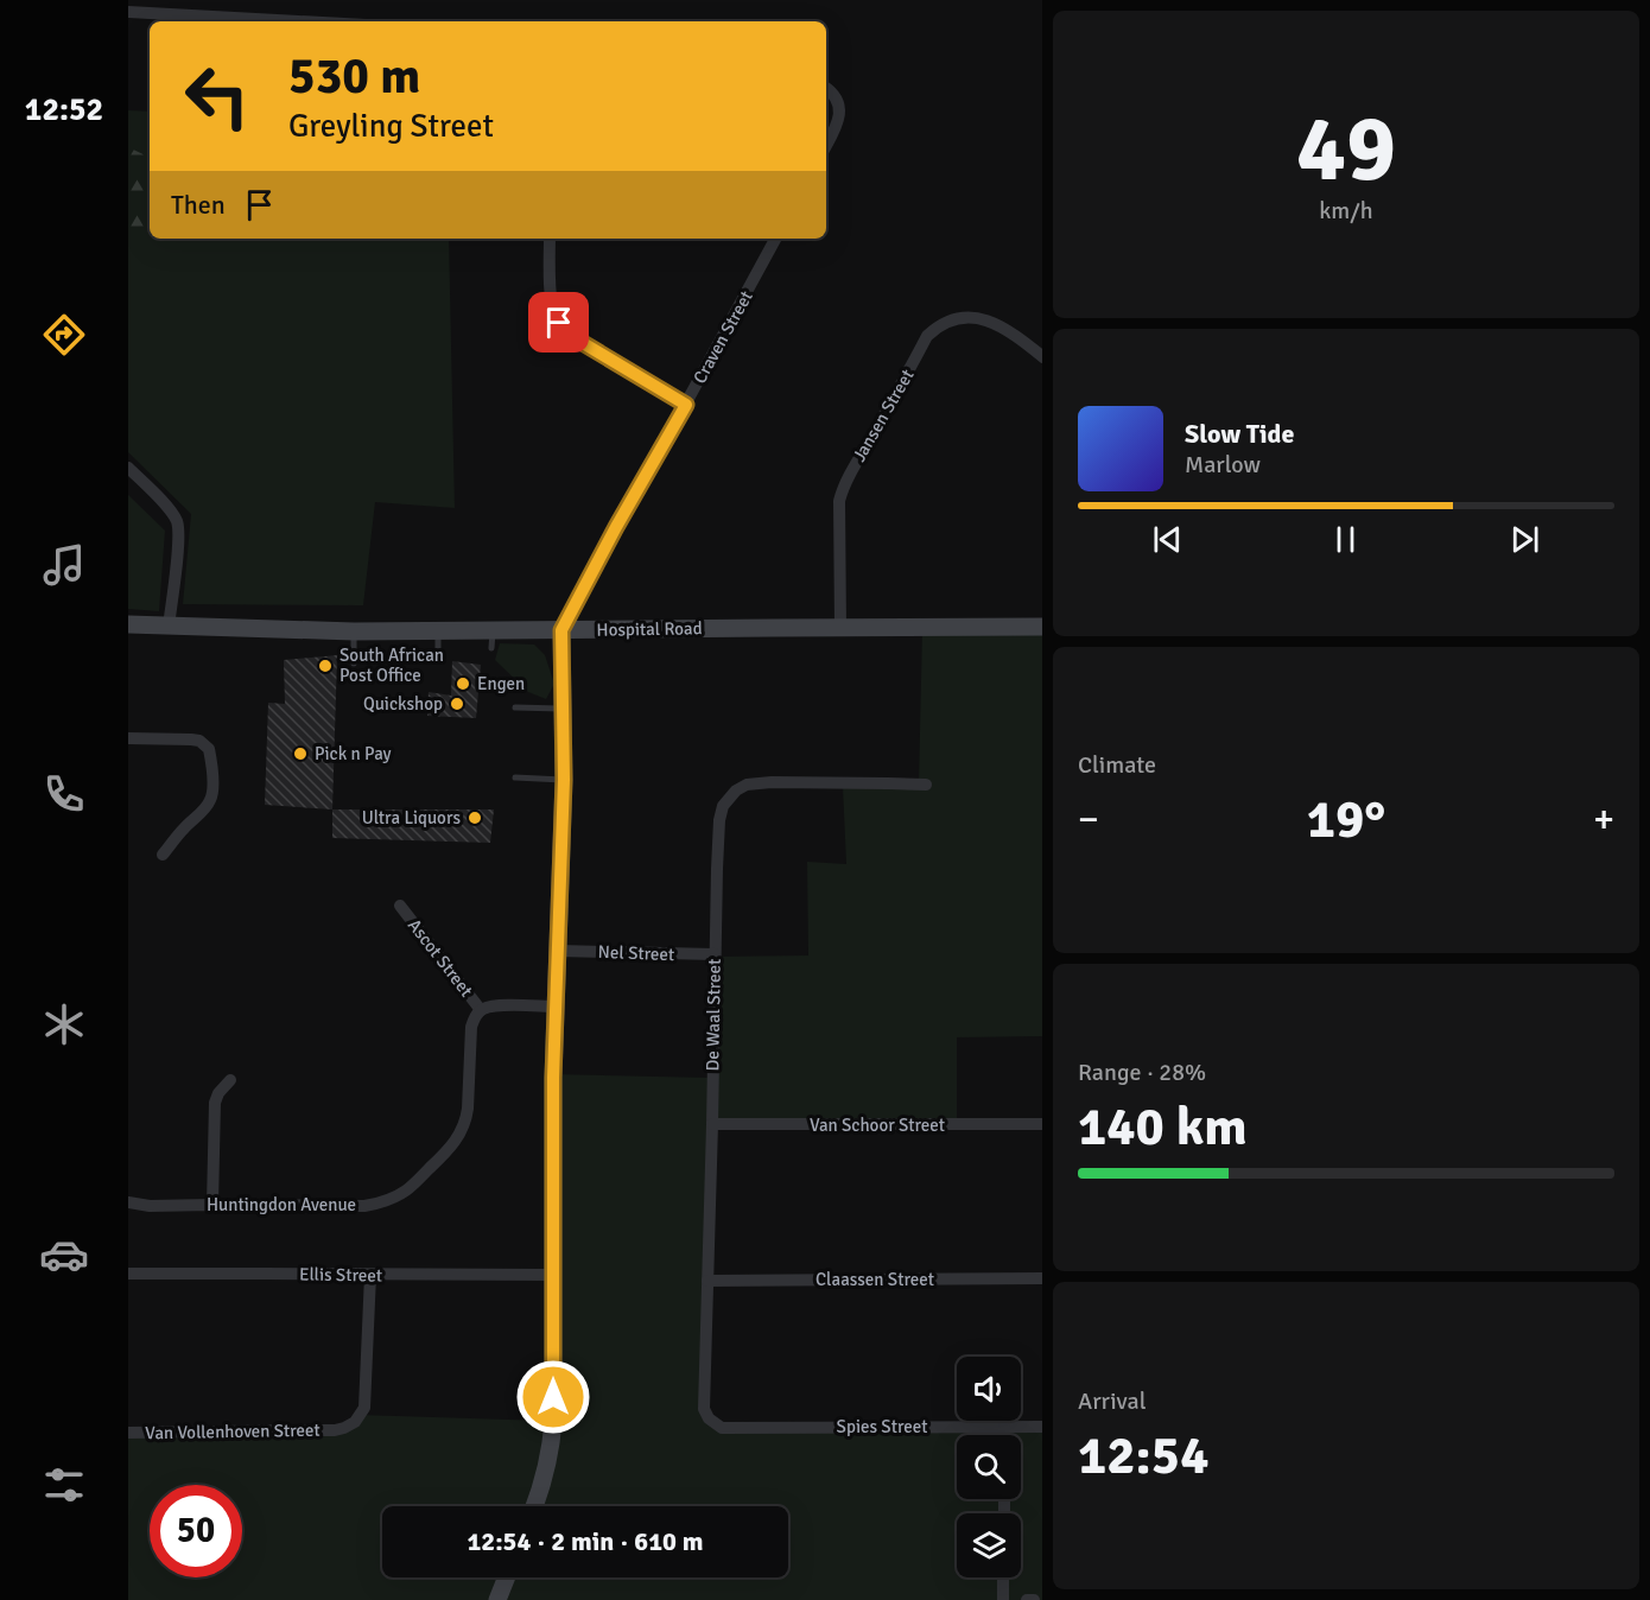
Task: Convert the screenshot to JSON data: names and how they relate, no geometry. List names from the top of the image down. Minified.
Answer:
{"streets":{"main road":["Craven Street","Hospital Road"],"street":["Jansen Street","Nel Street","Ascot Street","De Waal Street","Van Schoor Street","Huntingdon Avenue","Ellis Street","Claassen Street","Spies Street","Van Vollenhoven Street"]},"crossings":[["Craven Street","Hospital Road"],["Craven Street","Nel Street"],["Craven Street","Ellis Street"],["Jansen Street","Hospital Road"],["Nel Street","De Waal Street"],["Ascot Street","Huntingdon Avenue"],["De Waal Street","Van Schoor Street"],["De Waal Street","Claassen Street"],["De Waal Street","Spies Street"],["Ellis Street","Van Vollenhoven Street"]],"places":["South African Post Office","Engen","Quickshop","Pick n Pay","Ultra Liquors"],"page":{"tabs":"12:52","tile":[["49","km/h"],"Climate",["Range · 28%","140 km"],["Arrival","12:54"]],"turn":["530 m","Greyling Street"],"then":"Then","song":["Slow Tide","Marlow"],"heat":["−","19°","+"],"limit":"50","trip":"12:54 · 2 min · 610 m"}}
